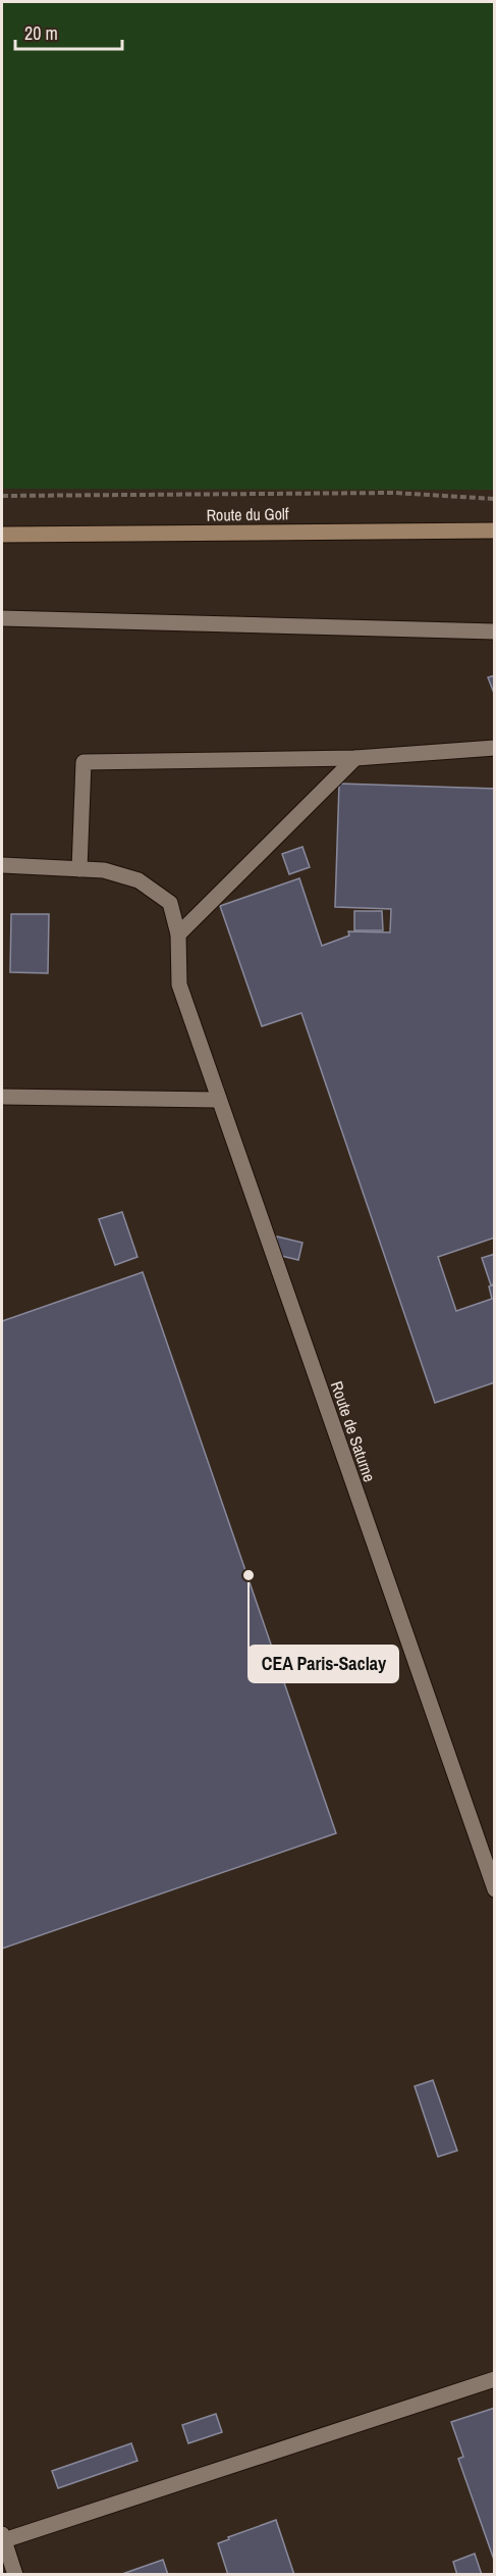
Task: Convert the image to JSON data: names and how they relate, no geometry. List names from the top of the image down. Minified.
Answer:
{"streets":{"street":["Route du Golf"],"lane":["Route de Saturne"]},"places":["CEA Paris-Saclay"],"scale_bar":"20 m"}
